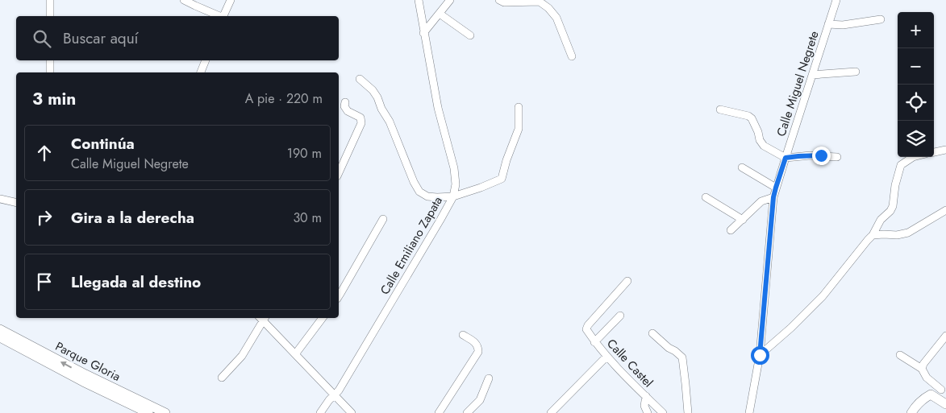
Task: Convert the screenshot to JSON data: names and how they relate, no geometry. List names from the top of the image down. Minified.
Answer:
{"streets":{"main road":["Parque Gloria"],"street":["Calle Miguel Negrete","Calle Emiliano Zapata","Calle Castel"]},"page":{"map_buttons":["+","−"],"search":"Buscar aquí","heading":["3 min","A pie · 220 m"],"list":[["Continúa","Calle Miguel Negrete","190 m"],["Gira a la derecha","30 m"],"Llegada al destino"]}}
